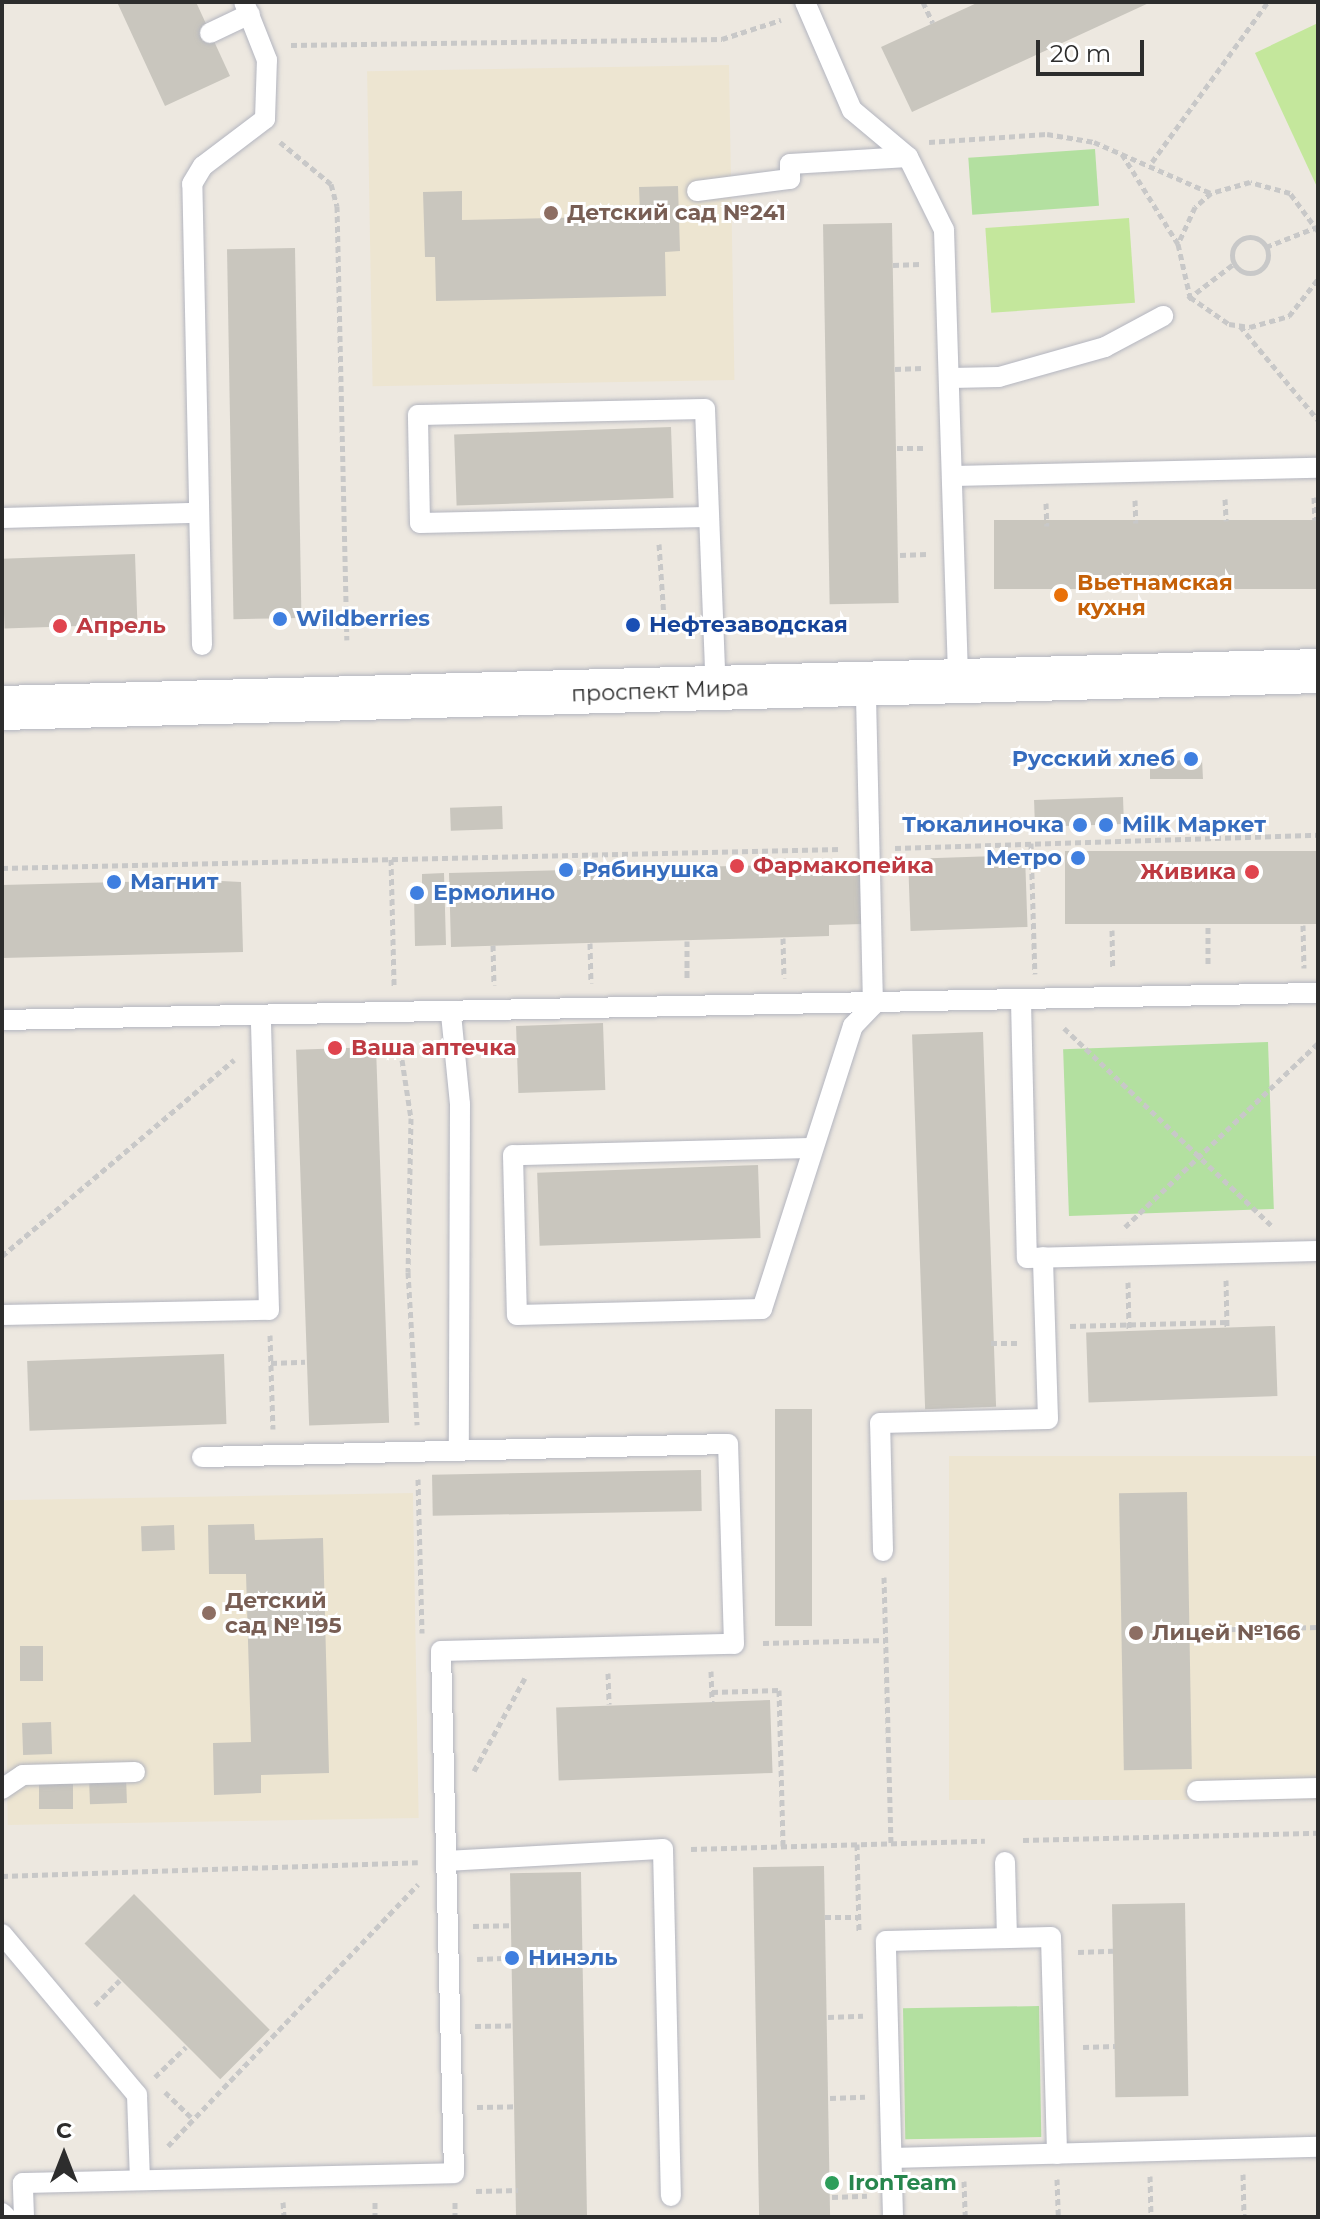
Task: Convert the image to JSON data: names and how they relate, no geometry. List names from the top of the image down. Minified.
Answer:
{"streets":{"main road":["проспект Мира"]},"places":["Детский сад №241","Вьетнамская кухня","Wildberries","Нефтезаводская","Апрель","Русский хлеб","Тюкалиночка","Milk Маркет","Метро","Фармакопейка","Рябинушка","Живика","Магнит","Ермолино","Ваша аптечка","Детский сад № 195","Лицей №166","Нинэль","IronTeam"],"scale_bar":"20 m","north":"top"}
